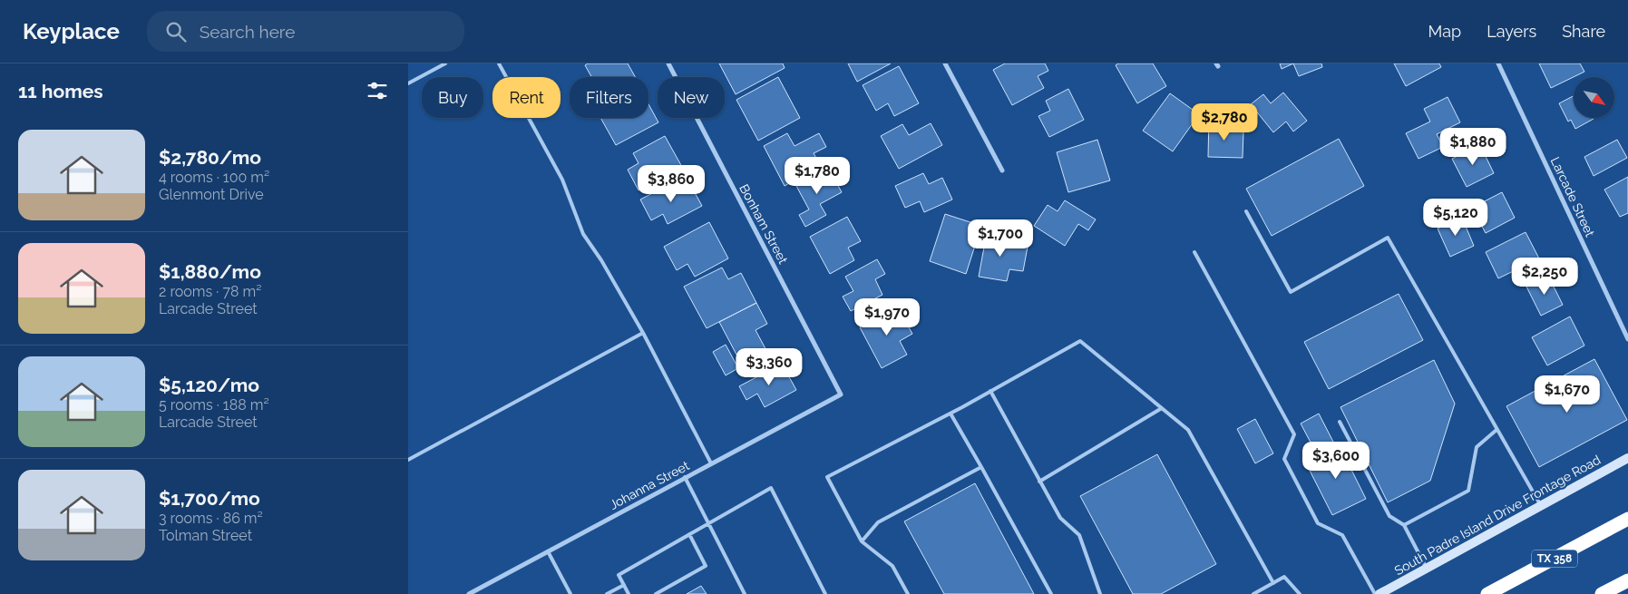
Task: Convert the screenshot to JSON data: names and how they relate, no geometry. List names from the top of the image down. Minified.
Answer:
{"streets":{"highway":["TX 358"],"main road":["South Padre Island Drive Frontage Road"],"street":["Larcade Street","Bonham Street","Johanna Street"]},"crossings":[["Bonham Street","Johanna Street"]],"north":"bottom right","page":{"header":"Keyplace","search":"Search here","nav":["Map","Layers","Share"],"heading":"11 homes","chip":["Buy","Rent","Filters","New"],"price":["$2,780","$1,880","$1,780","$3,860","$5,120","$1,700","$2,250","$1,970","$3,360","$1,670","$3,600"],"list":[{"name":"$2,780/mo","note":"4 rooms · 100 m² · Glenmont Drive"},{"name":"$1,880/mo","note":"2 rooms · 78 m² · Larcade Street"},{"name":"$5,120/mo","note":"5 rooms · 188 m² · Larcade Street"},{"name":"$1,700/mo","note":"3 rooms · 86 m² · Tolman Street"}]}}
